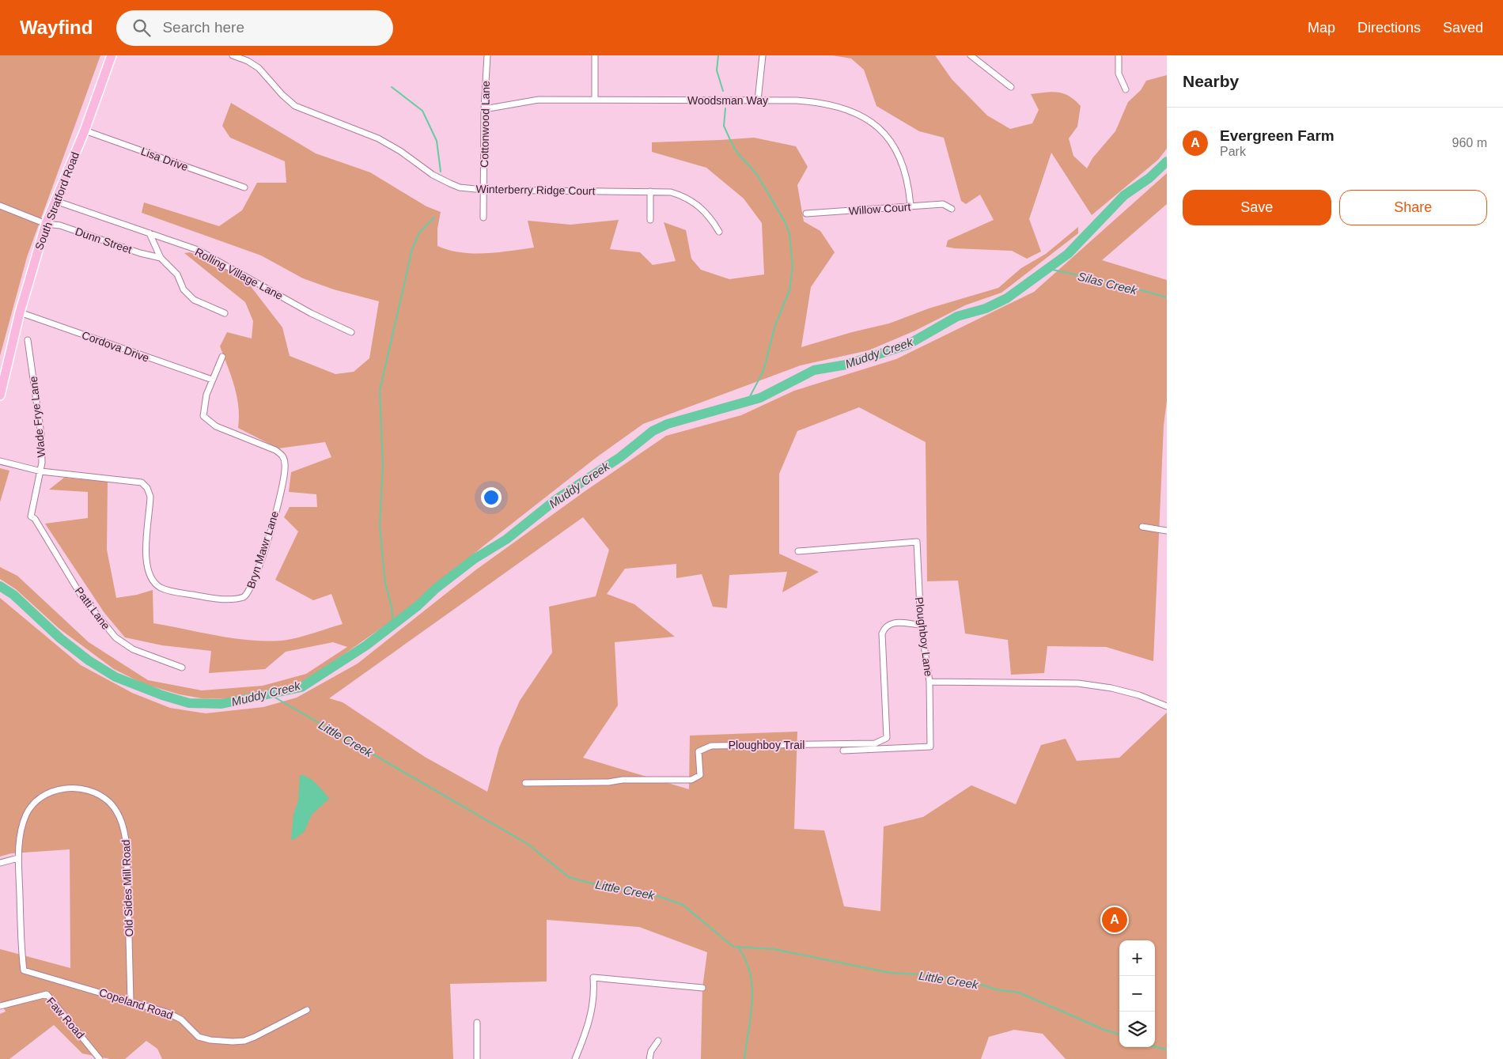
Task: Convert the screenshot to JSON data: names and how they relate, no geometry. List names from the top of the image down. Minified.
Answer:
{"streets":{"main road":["South Stratford Road"],"street":["Woodsman Way","Cottonwood Lane","Lisa Drive","Winterberry Ridge Court","Willow Court","Dunn Street","Rolling Village Lane","Cordova Drive","Wade Frye Lane","Bryn Mawr Lane","Patti Lane","Ploughboy Lane","Ploughboy Trail","Old Sides Mill Road","Copeland Road","Faw Road"]},"crossings":[["Woodsman Way","Cottonwood Lane"],["Woodsman Way","Willow Court"],["Cottonwood Lane","Winterberry Ridge Court"],["Lisa Drive","South Stratford Road"],["South Stratford Road","Dunn Street"],["South Stratford Road","Rolling Village Lane"],["South Stratford Road","Cordova Drive"],["Cordova Drive","Bryn Mawr Lane"],["Wade Frye Lane","Bryn Mawr Lane"],["Wade Frye Lane","Patti Lane"],["Ploughboy Lane","Ploughboy Trail"],["Old Sides Mill Road","Copeland Road"]],"water":["Silas Creek","Muddy Creek","Little Creek"],"page":{"header":"Wayfind","search":"Search here","nav":["Map","Directions","Saved"],"heading":"Nearby","list":[{"mark":"A","name":"Evergreen Farm","note":"Park","value":"960 m"}],"buttons":["Save","Share"],"pins":"A","map_buttons":["+","−"]}}
